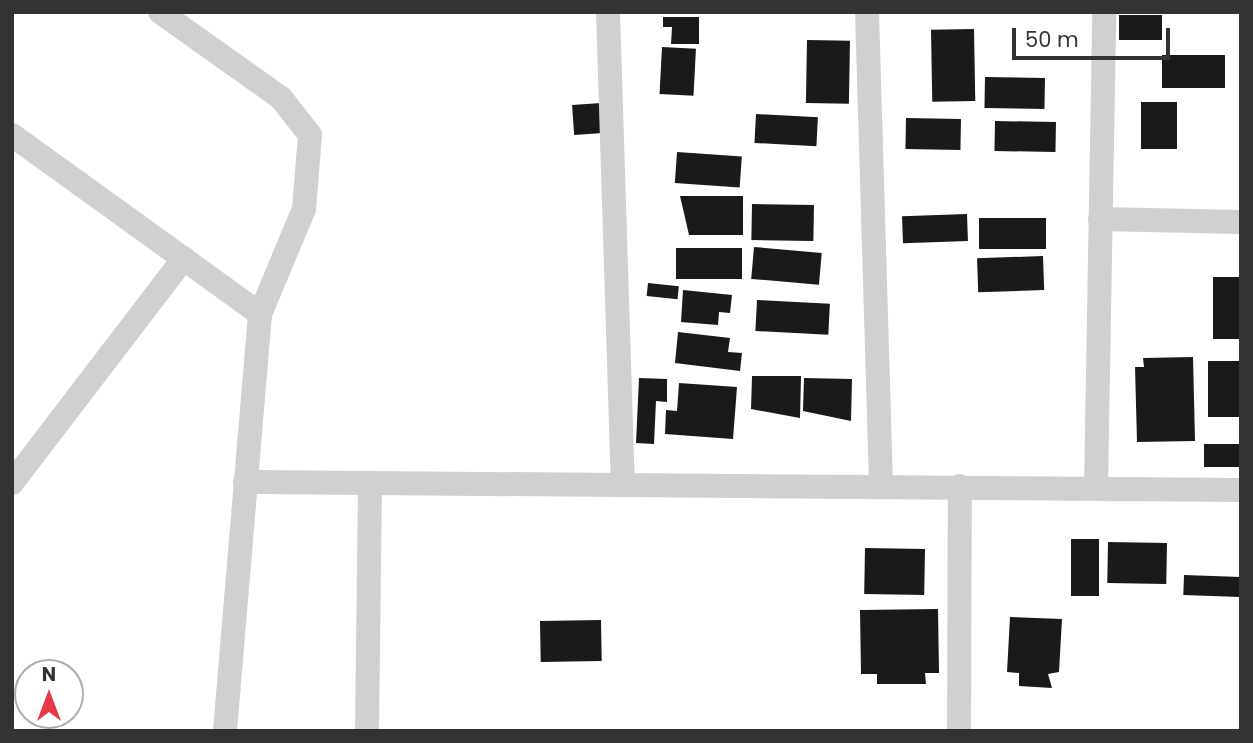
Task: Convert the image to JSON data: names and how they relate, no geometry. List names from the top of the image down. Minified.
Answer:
{"scale_bar":"50 m","north":"top"}
